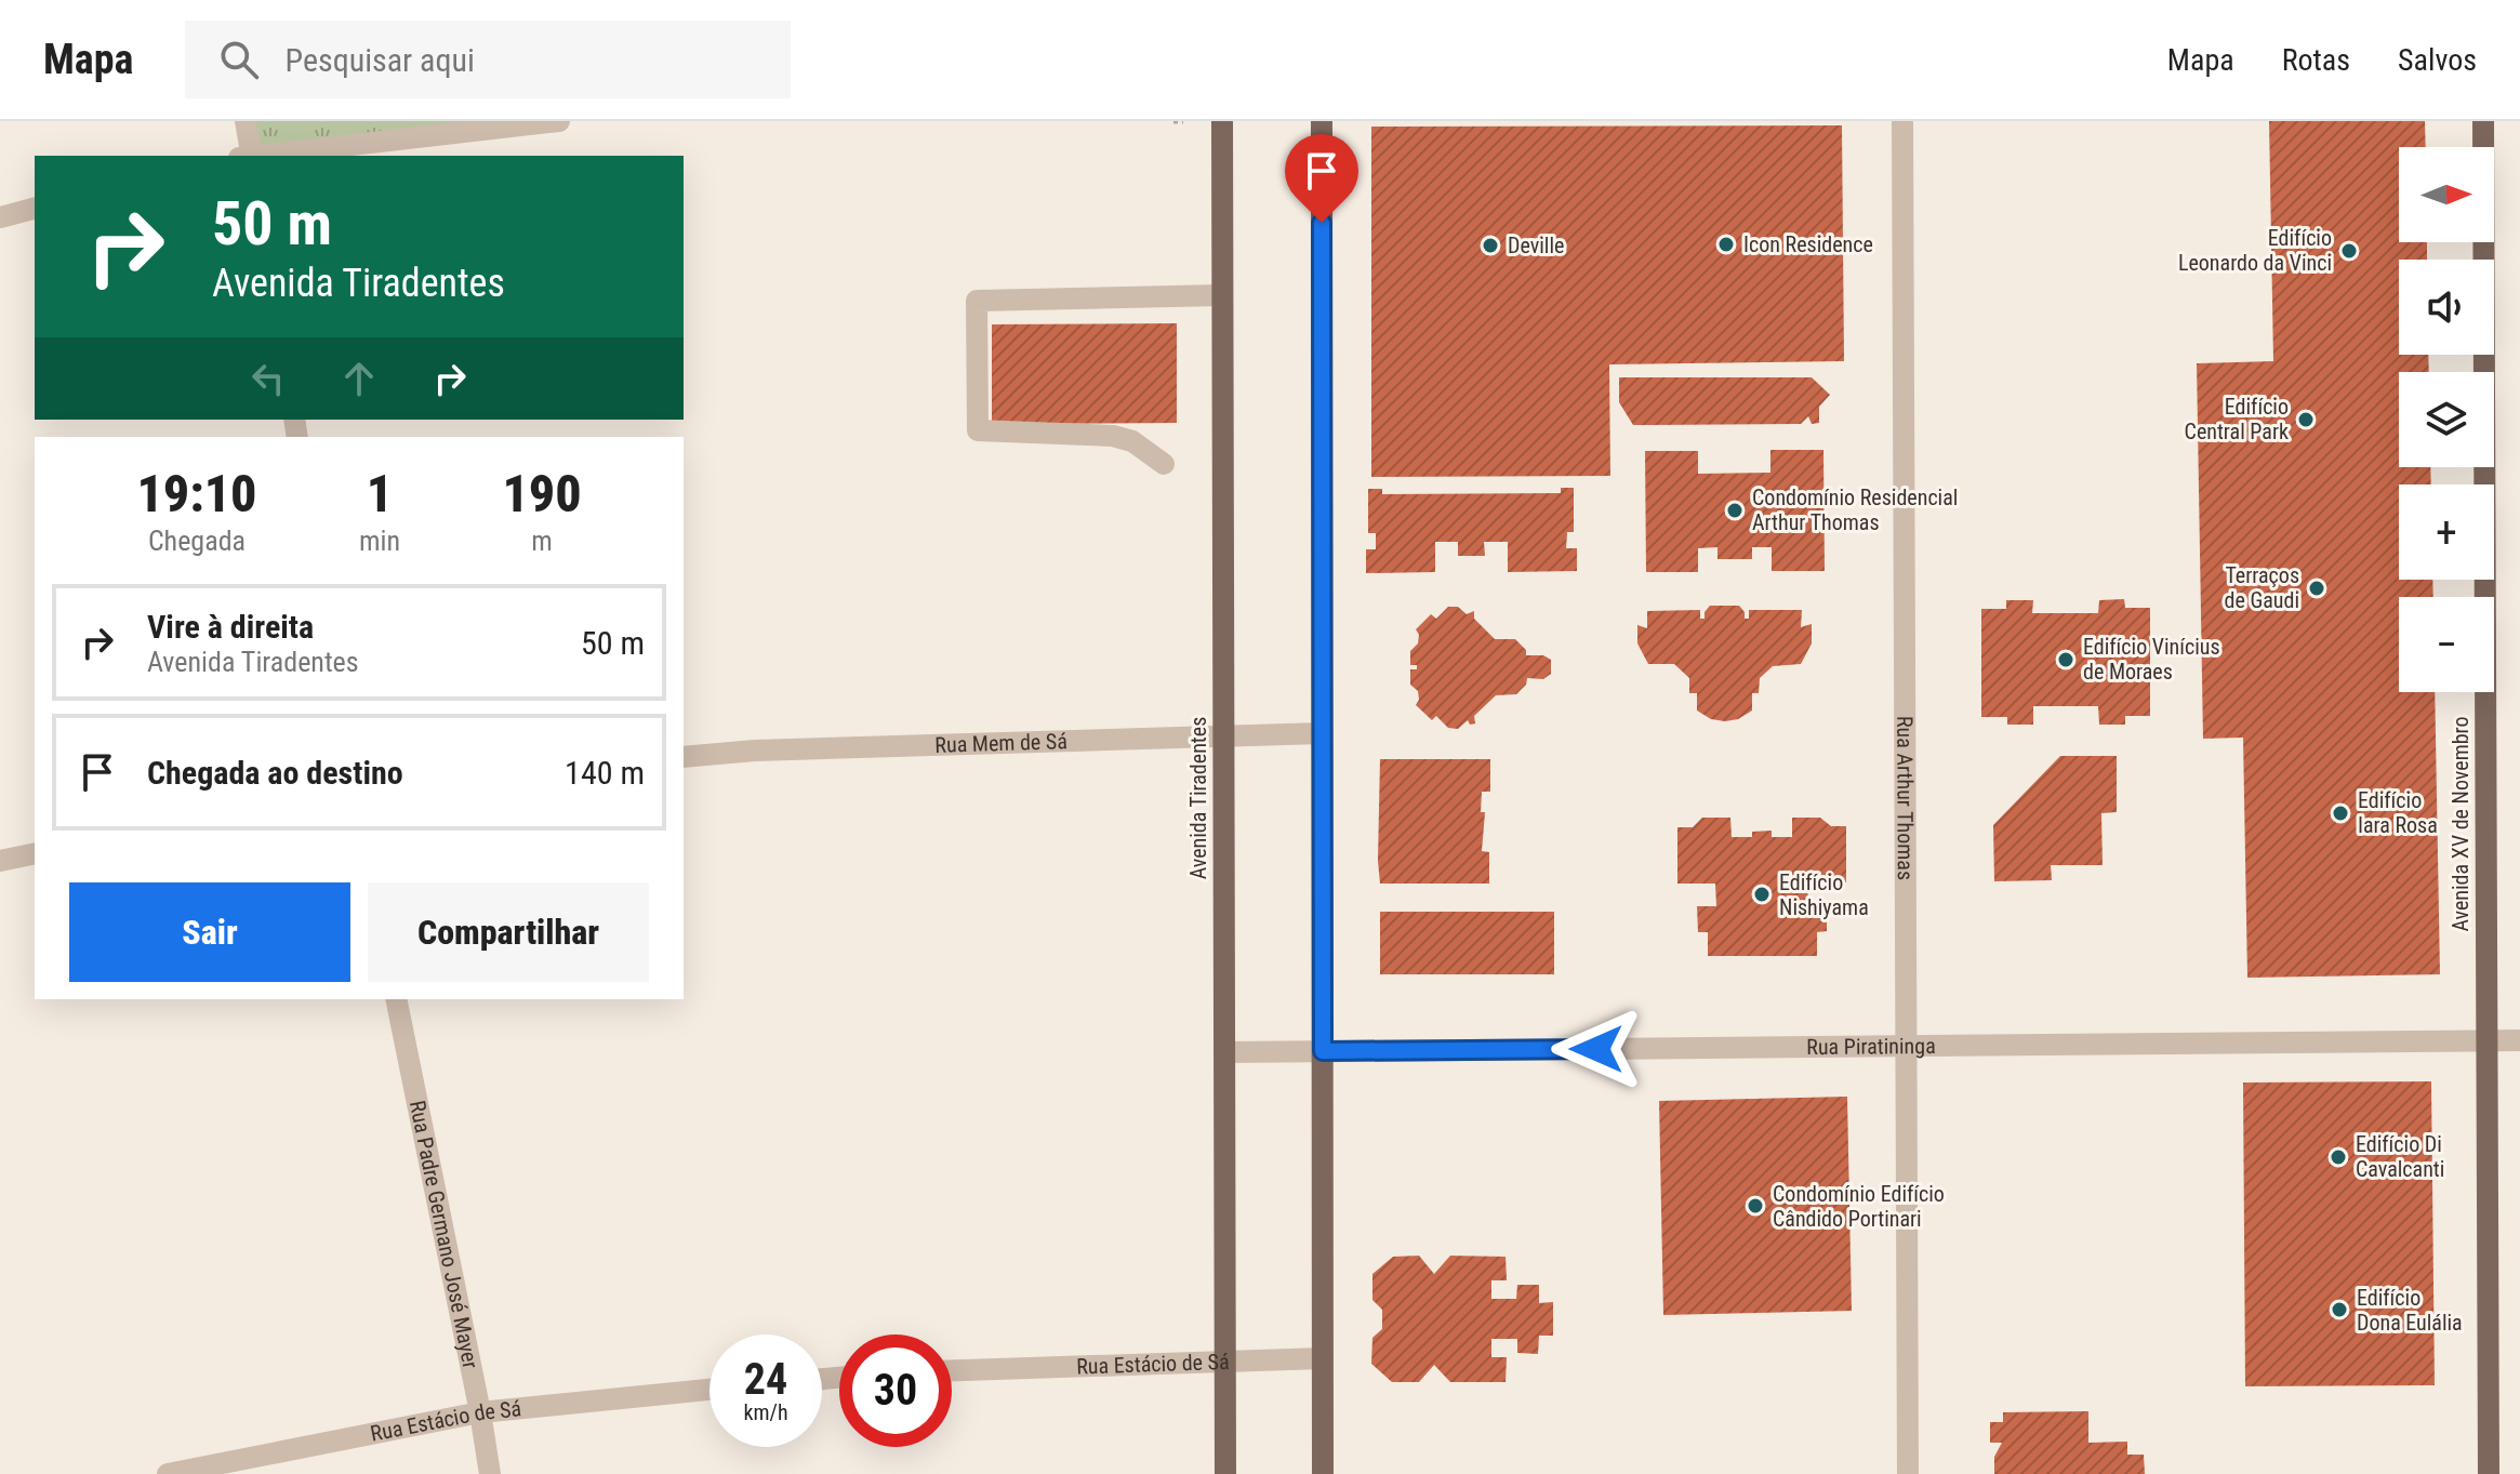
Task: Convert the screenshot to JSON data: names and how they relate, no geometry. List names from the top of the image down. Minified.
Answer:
{"streets":{"main road":["Avenida Tiradentes","Avenida XV de Novembro"],"street":["Rua Mem de Sá","Rua Arthur Thomas","Rua Piratininga","Rua Padre Germano José Mayer","Rua Estácio de Sá"]},"crossings":[["Rua Mem de Sá","Avenida Tiradentes"],["Avenida Tiradentes","Rua Piratininga"],["Avenida Tiradentes","Rua Estácio de Sá"],["Rua Arthur Thomas","Rua Piratininga"],["Avenida XV de Novembro","Rua Piratininga"],["Rua Padre Germano José Mayer","Rua Estácio de Sá"]],"places":["Icon Residence","Deville","Edifício Leonardo da Vinci","Edifício Central Park","Condomínio Residencial Arthur Thomas","Terraços de Gaudi","Edifício Vinícius de Moraes","Edifício Iara Rosa","Edifício Nishiyama","Edifício Di Cavalcanti","Condomínio Edifício Cândido Portinari","Edifício Dona Eulália"],"north":"right","page":{"header":"Mapa","search":"Pesquisar aqui","nav":["Mapa","Rotas","Salvos"],"map_buttons":["+","−"],"turn":["50 m","Avenida Tiradentes"],"eta":["19:10","Chegada","1","min","190","m"],"list":[{"name":"Vire à direita","note":"Avenida Tiradentes","value":"50 m"},{"name":"Chegada ao destino","value":"140 m"}],"buttons":["Sair","Compartilhar"],"speed":"24 km/h","limit":"30"}}
